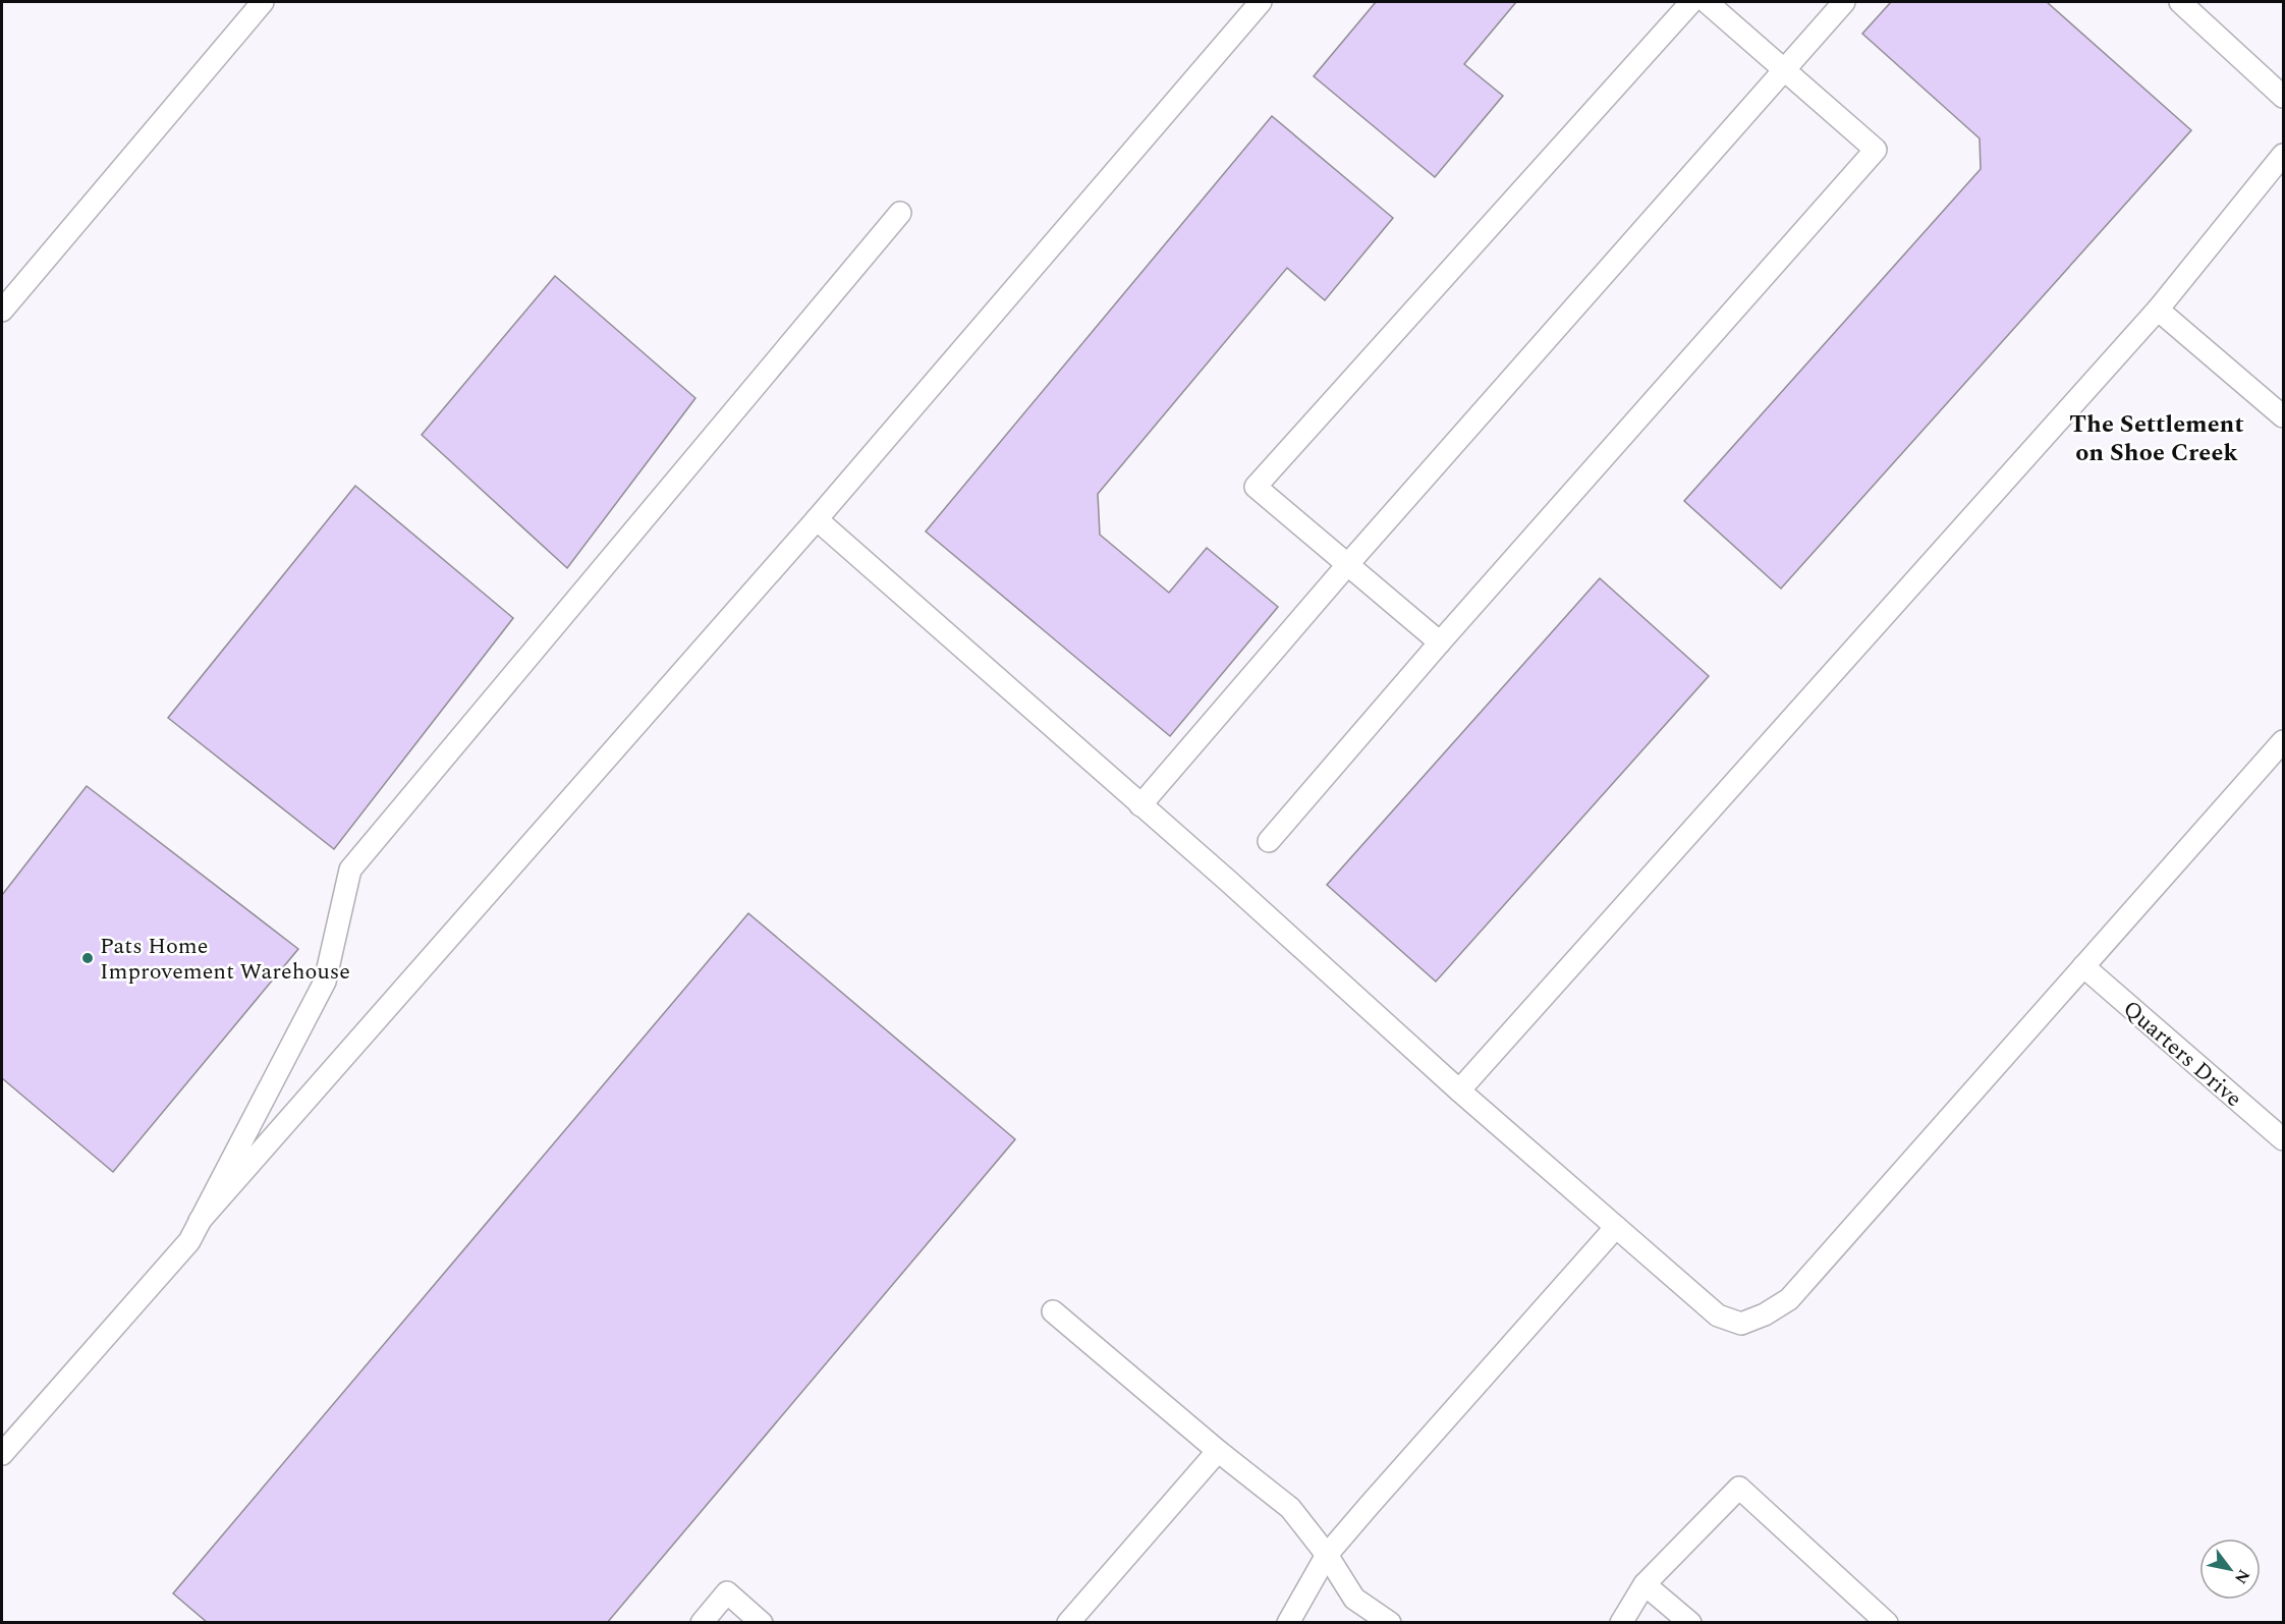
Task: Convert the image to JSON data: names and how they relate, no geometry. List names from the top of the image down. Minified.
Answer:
{"streets":{"lane":["Quarters Drive"]},"districts":["The Settlement on Shoe Creek"],"places":["Pats Home Improvement Warehouse"],"north":"bottom right"}
